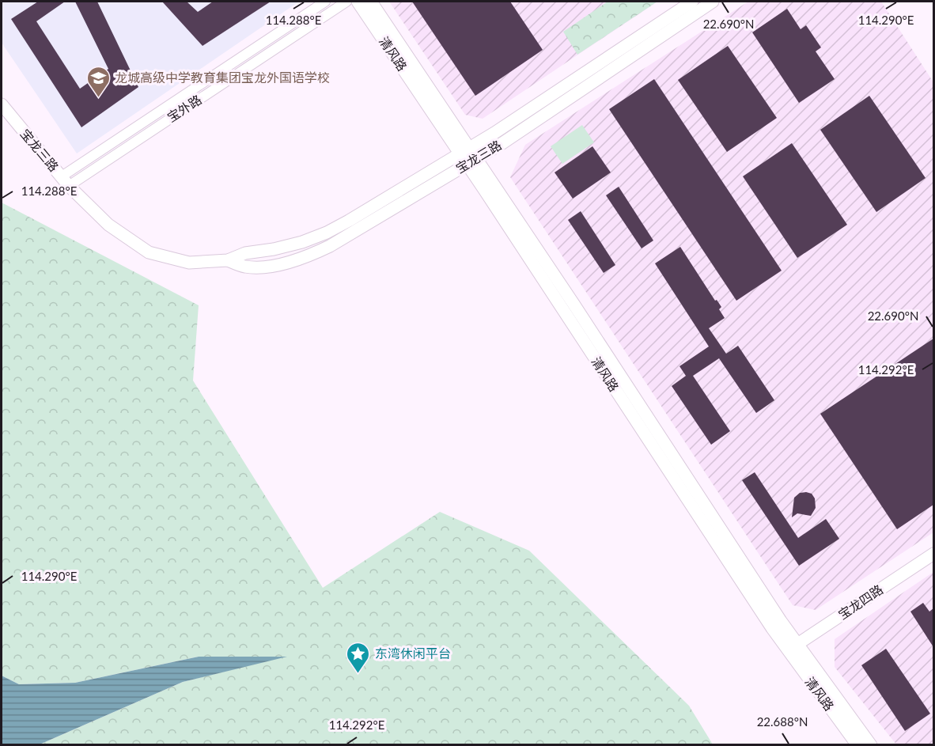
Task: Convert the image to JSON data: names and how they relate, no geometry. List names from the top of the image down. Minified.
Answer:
{"streets":{"street":["清风路","宝外路","宝龙三路","宝龙四路"]},"crossings":[["清风路","宝龙三路"],["清风路","宝龙四路"],["宝外路","宝龙三路"]],"places":{"school or university":["龙城高级中学教育集团宝龙外国语学校"],"place":["东湾休闲平台"]},"coordinates":["114.288°E","114.290°E","22.690°N","114.292°E","22.688°N"]}
